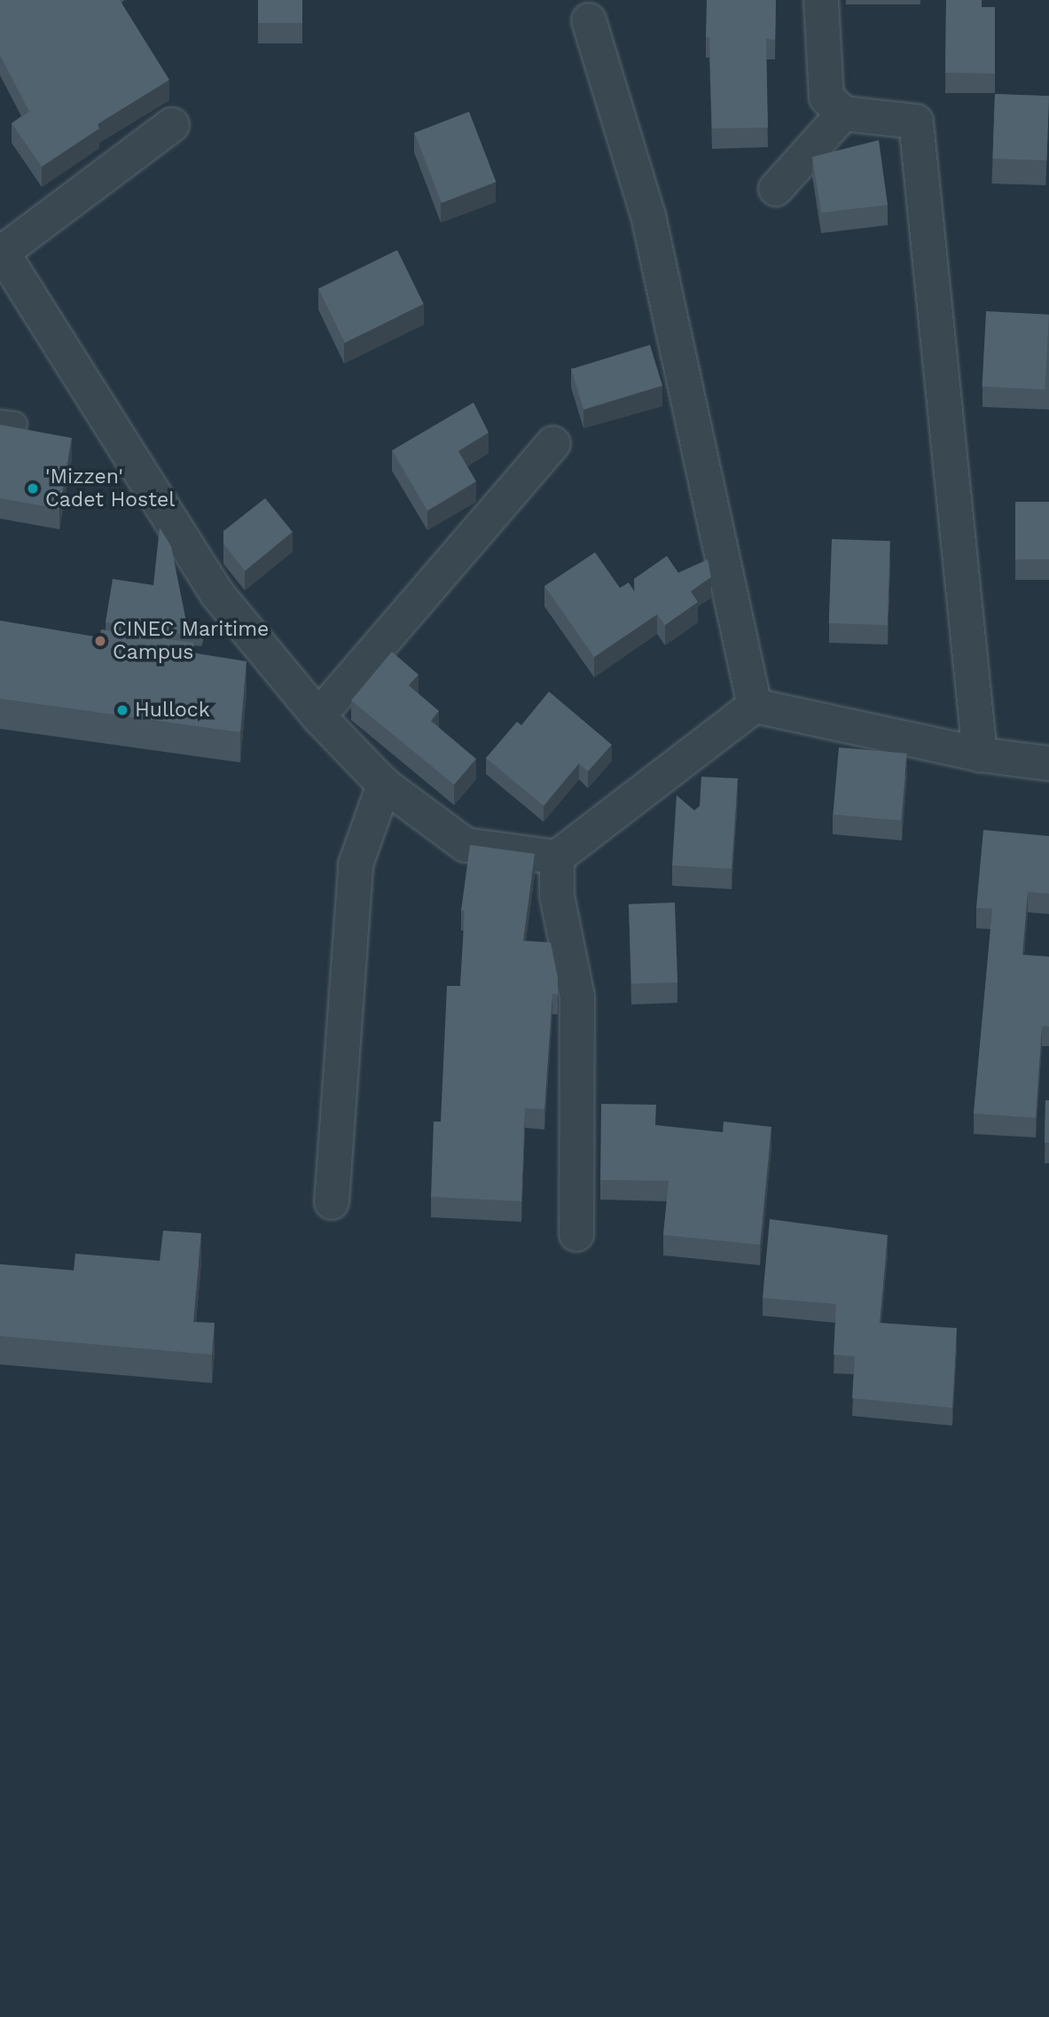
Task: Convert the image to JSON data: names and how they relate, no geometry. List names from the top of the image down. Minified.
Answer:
{"places":["'Mizzen' Cadet Hostel","CINEC Maritime Campus","Hullock"]}
